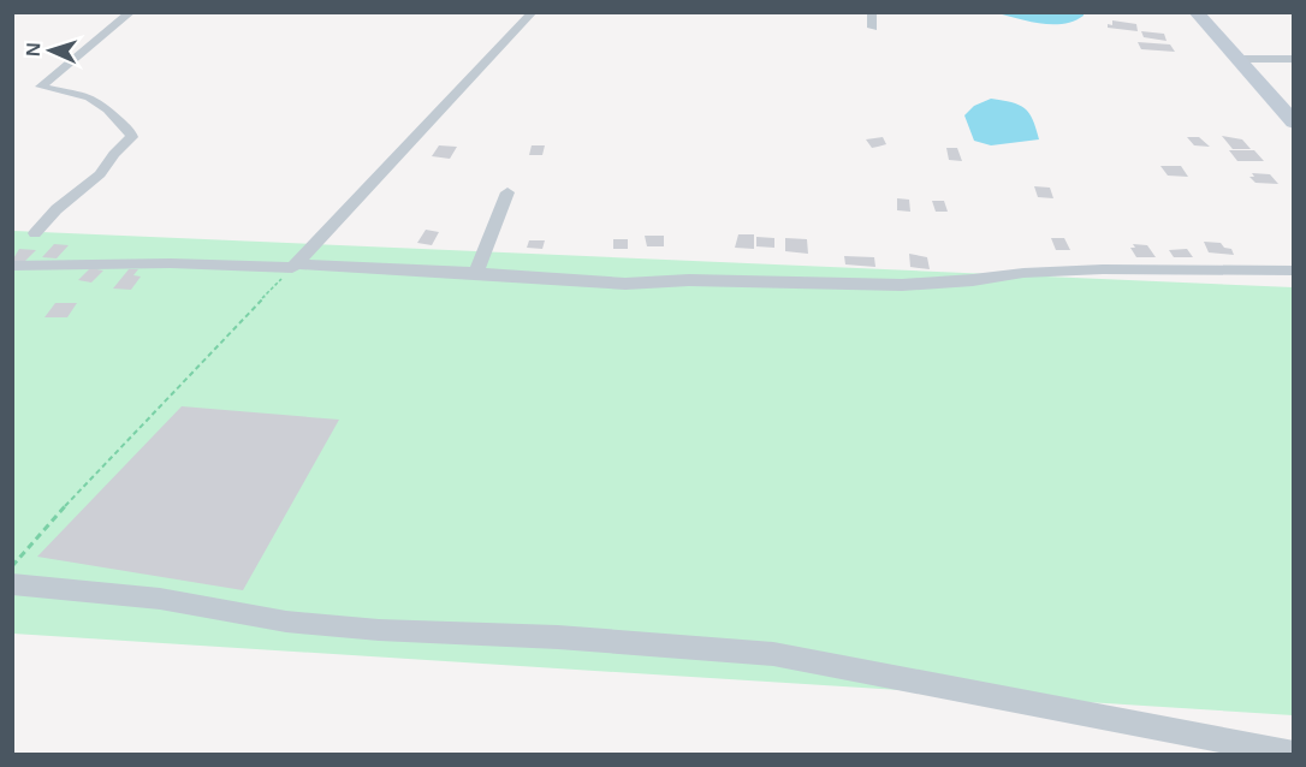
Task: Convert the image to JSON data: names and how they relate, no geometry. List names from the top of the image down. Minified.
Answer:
{"north":"left"}
